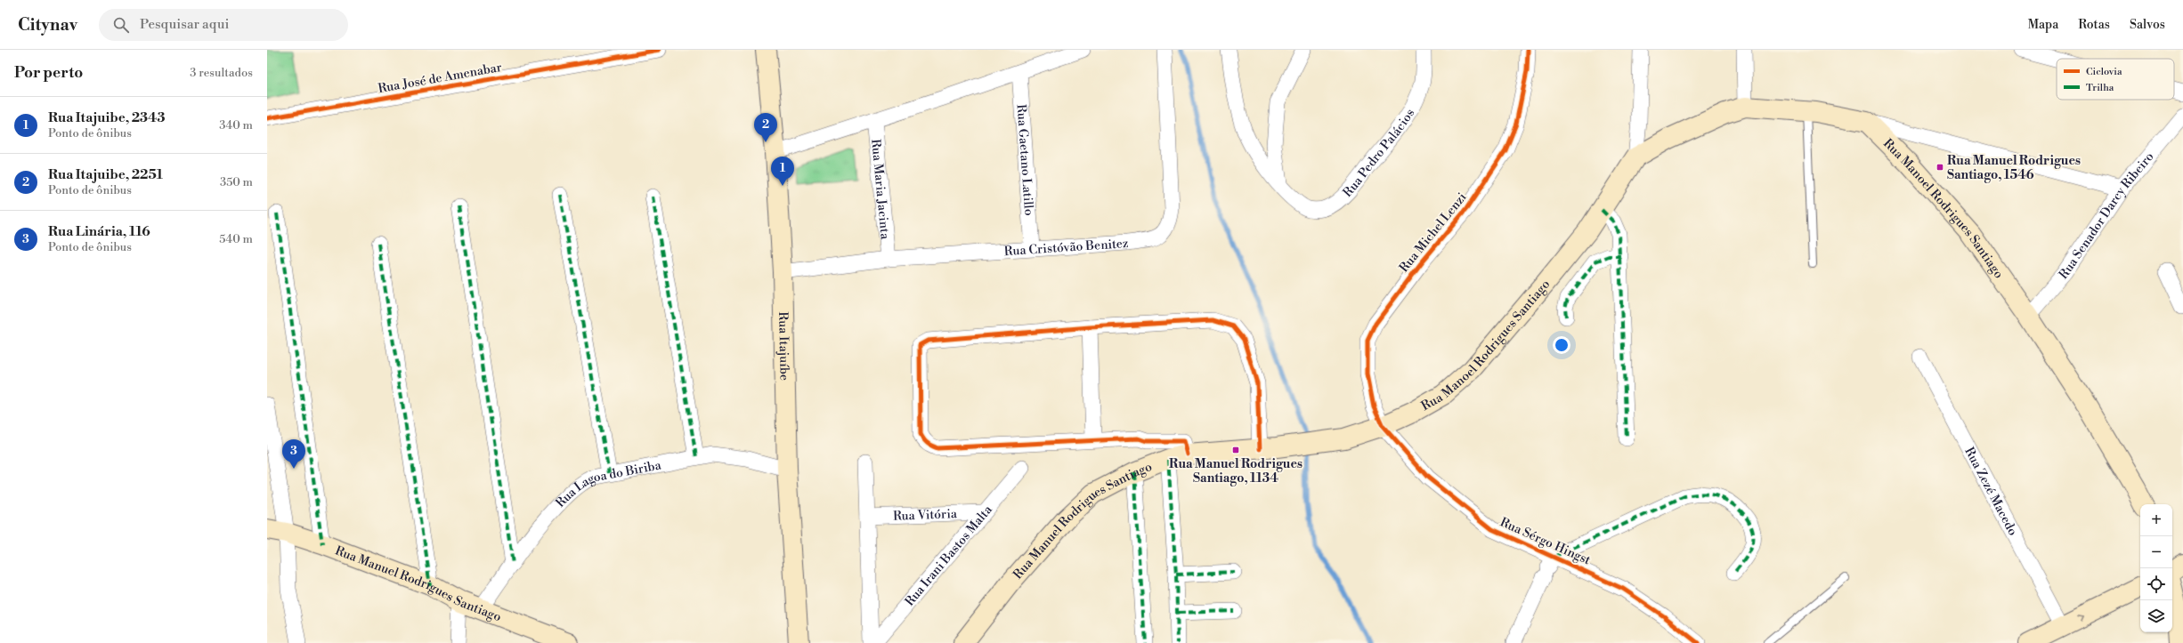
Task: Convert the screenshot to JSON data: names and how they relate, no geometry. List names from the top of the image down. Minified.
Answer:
{"streets":{"main road":["Rua Manoel Rodrigues Santiago","Rua Itajuíbe","Rua Manuel Rodrigues Santiago"],"street":["Rua José de Amenabar","Rua Pedro Palácios","Rua Gaetano Latillo","Rua Maria Jacinta","Rua Senador Darcy Ribeiro","Rua Michel Lenzi","Rua Cristóvão Benitez","Rua Lagoa do Biriba","Rua Zezé Macedo","Rua Vitória","Rua Sérgo Hingst","Rua Irani Bastos Malta"]},"crossings":[["Rua Gaetano Latillo","Rua Cristóvão Benitez"],["Rua Maria Jacinta","Rua Cristóvão Benitez"],["Rua Manoel Rodrigues Santiago","Rua Senador Darcy Ribeiro"],["Rua Manoel Rodrigues Santiago","Rua Michel Lenzi"],["Rua Manoel Rodrigues Santiago","Rua Manuel Rodrigues Santiago"],["Rua Manoel Rodrigues Santiago","Rua Sérgo Hingst"],["Rua Michel Lenzi","Rua Sérgo Hingst"],["Rua Cristóvão Benitez","Rua Itajuíbe"],["Rua Itajuíbe","Rua Lagoa do Biriba"],["Rua Lagoa do Biriba","Rua Manuel Rodrigues Santiago"],["Rua Vitória","Rua Irani Bastos Malta"]],"places":{"transit":["Rua Manuel Rodrigues Santiago, 1546","Rua Manuel Rodrigues Santiago, 1134"]},"legend":["Ciclovia","Trilha"],"page":{"header":"Citynav","search":"Pesquisar aqui","nav":["Mapa","Rotas","Salvos"],"heading":["Por perto","3 resultados"],"list":[{"mark":"1","name":"Rua Itajuibe, 2343","note":"Ponto de ônibus","value":"340 m"},{"mark":"2","name":"Rua Itajuibe, 2251","note":"Ponto de ônibus","value":"350 m"},{"mark":"3","name":"Rua Linária, 116","note":"Ponto de ônibus","value":"540 m"}],"pins":["2","1","3"],"map_buttons":["+","−"]}}
